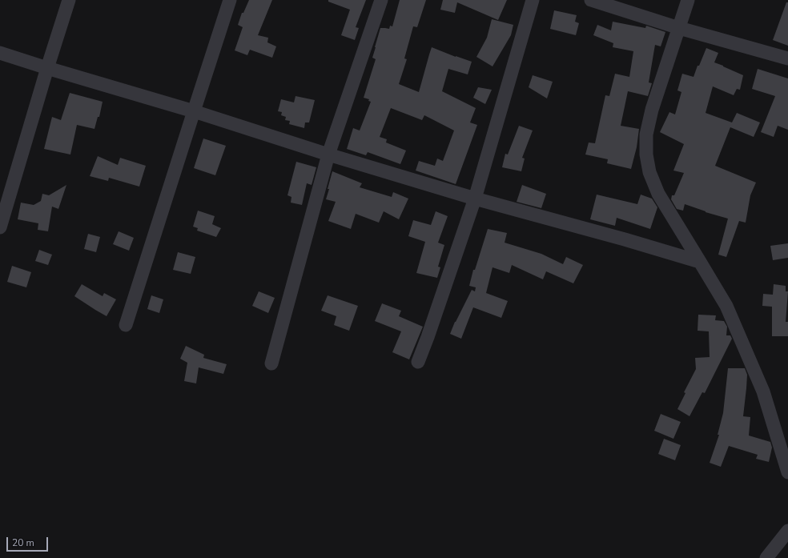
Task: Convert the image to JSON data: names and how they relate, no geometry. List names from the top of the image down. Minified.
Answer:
{"scale_bar":"20 m"}
